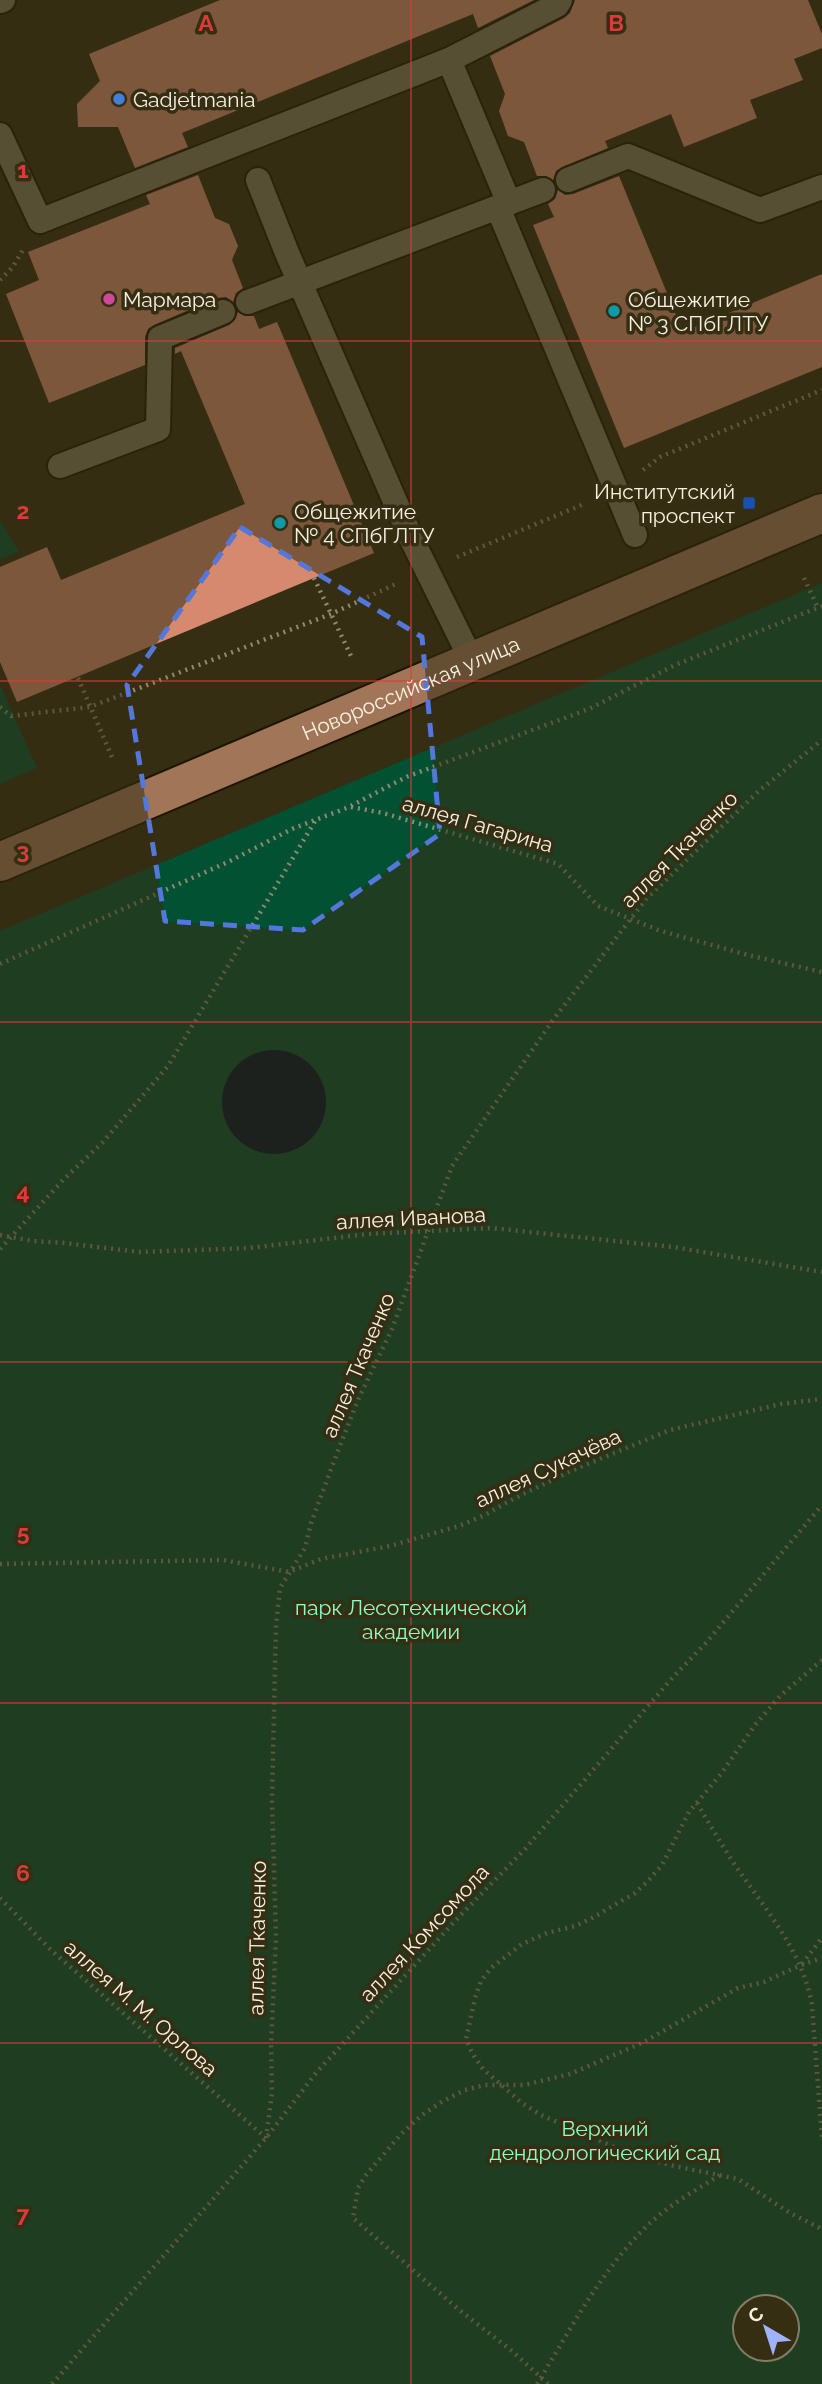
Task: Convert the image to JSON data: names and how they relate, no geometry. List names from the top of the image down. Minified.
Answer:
{"streets":{"main road":["Новороссийская улица"],"path":["аллея Гагарина","аллея Ткаченко","аллея Иванова","аллея Сукачёва","аллея Комсомола","аллея М. М. Орлова"]},"crossings":[["аллея Гагарина","аллея Ткаченко"],["аллея Ткаченко","аллея Иванова"],["аллея Ткаченко","аллея Сукачёва"],["аллея Ткаченко","аллея Комсомола"],["аллея Ткаченко","аллея М. М. Орлова"],["аллея Комсомола","аллея М. М. Орлова"]],"parks":["парк Лесотехнической академии","Верхний дендрологический сад"],"places":{"other":["Gadjetmania","Мармара","Общежитие № 3 СПбГЛТУ","Общежитие № 4 СПбГЛТУ"],"transit":["Институтский проспект"]},"north":"top left","grid":{"columns":["A","B"],"rows":["1","2","3","4","5","6","7"]}}
